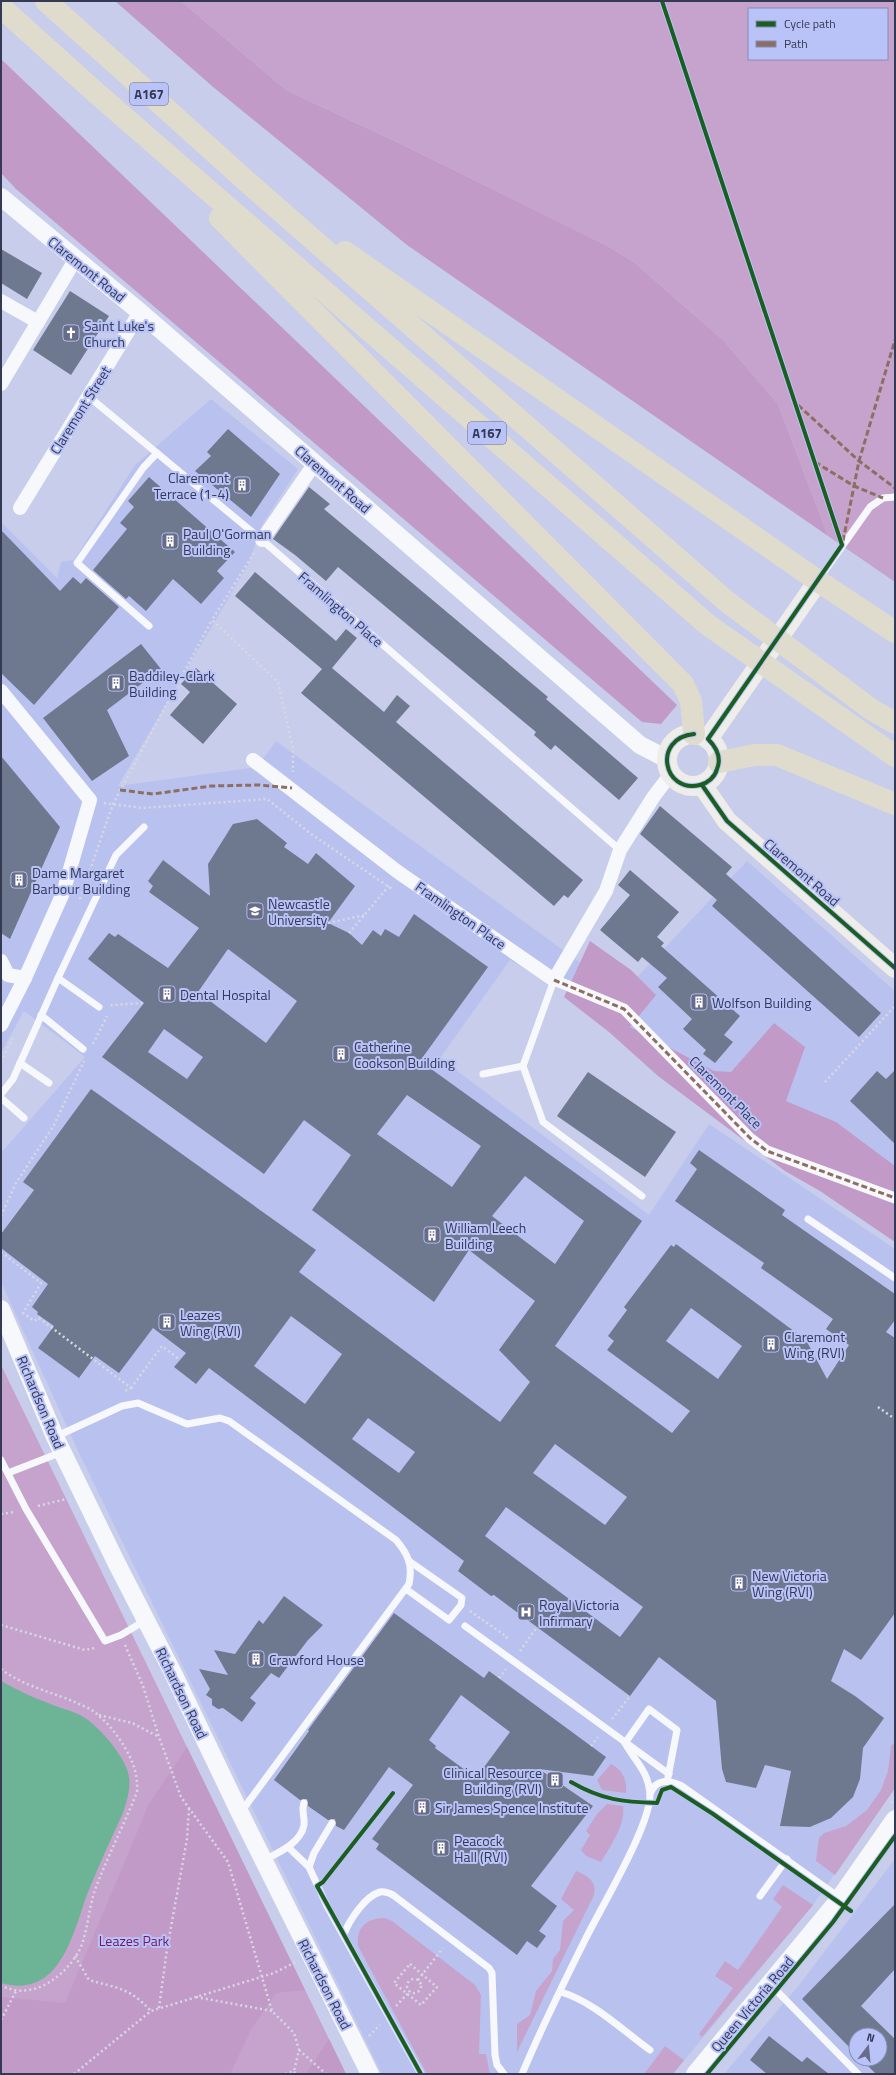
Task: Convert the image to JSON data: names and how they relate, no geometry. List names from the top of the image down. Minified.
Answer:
{"streets":{"highway":["A167"],"main road":["Claremont Road"],"street":["Claremont Street","Framlington Place","Claremont Place","Richardson Road","Queen Victoria Road"]},"crossings":[["Claremont Road","Claremont Street"],["Claremont Street","Framlington Place"],["Framlington Place","Claremont Place"]],"parks":["Leazes Park"],"places":{"church":["Saint Luke's Church"],"building":["Claremont Terrace (1-4)","Paul O'Gorman Building","Baddiley-Clark Building","Dame Margaret Barbour Building","Dental Hospital","Wolfson Building","Catherine Cookson Building","William Leech Building","Leazes Wing (RVI)","Claremont Wing (RVI)","New Victoria Wing (RVI)","Crawford House","Clinical Resource Building (RVI)","Sir James Spence Institute","Peacock Hall (RVI)"],"school or university":["Newcastle University"],"hospital":["Royal Victoria Infirmary"]},"legend":["Cycle path","Path"],"north":"top"}
